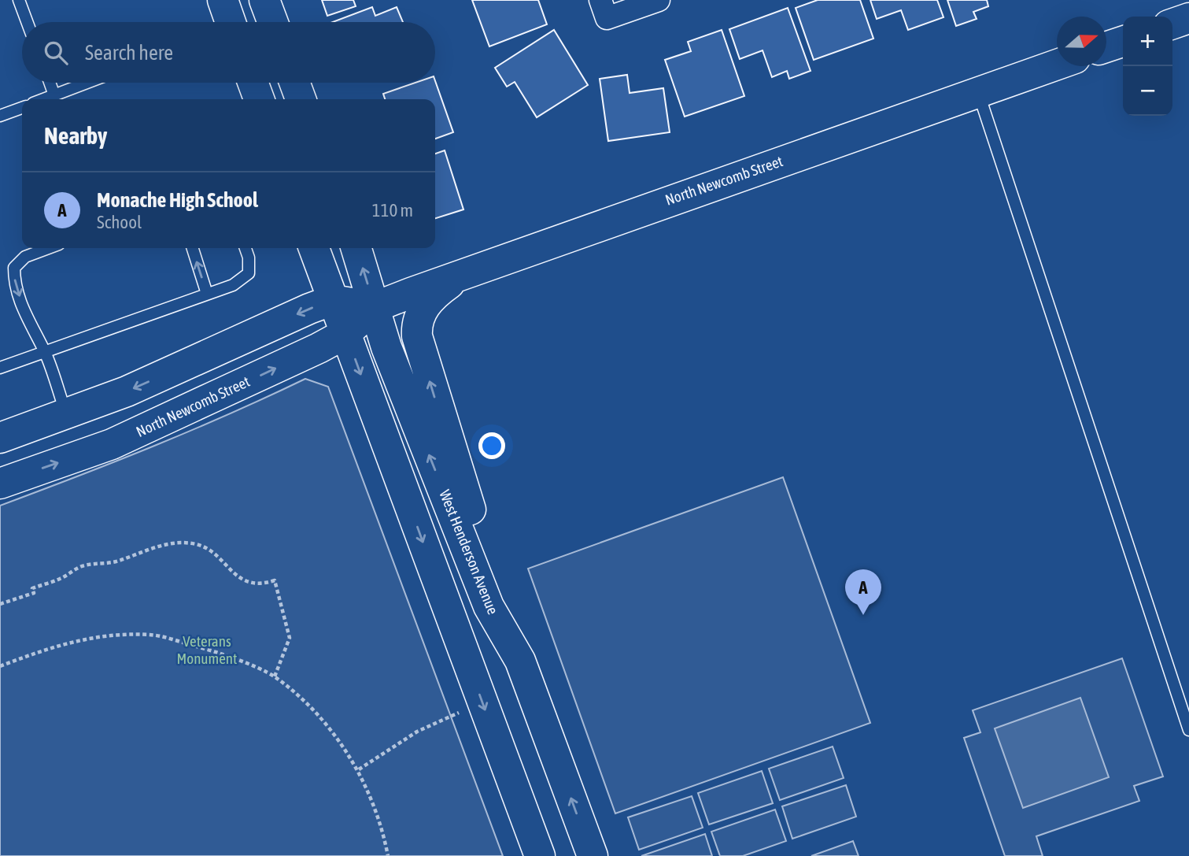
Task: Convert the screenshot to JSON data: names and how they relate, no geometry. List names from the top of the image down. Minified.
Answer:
{"streets":{"main road":["North Newcomb Street","West Henderson Avenue"]},"crossings":[["North Newcomb Street","West Henderson Avenue"]],"parks":["Veterans Monument"],"north":"right","page":{"map_buttons":["+","−"],"search":"Search here","heading":"Nearby","list":[{"mark":"A","name":"Monache High School","note":"School","value":"110 m"}],"pins":"A"}}
